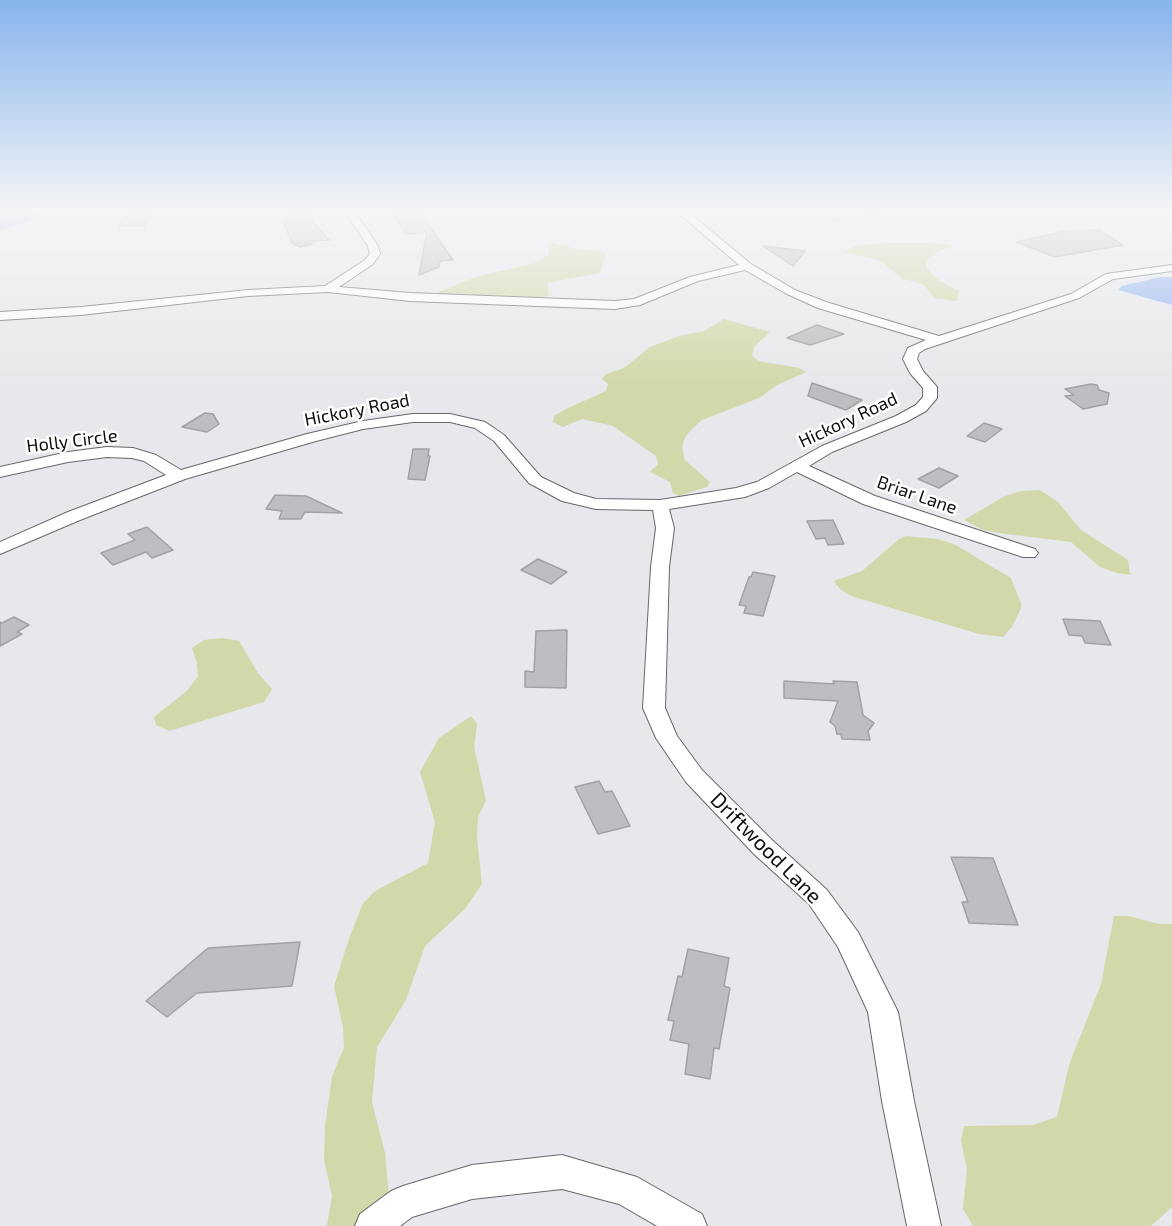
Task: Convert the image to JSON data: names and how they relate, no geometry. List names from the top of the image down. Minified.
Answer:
{"streets":{"street":["Hickory Road","Holly Circle","Briar Lane","Driftwood Lane"]},"crossings":[["Hickory Road","Holly Circle"],["Hickory Road","Briar Lane"],["Hickory Road","Driftwood Lane"]]}
